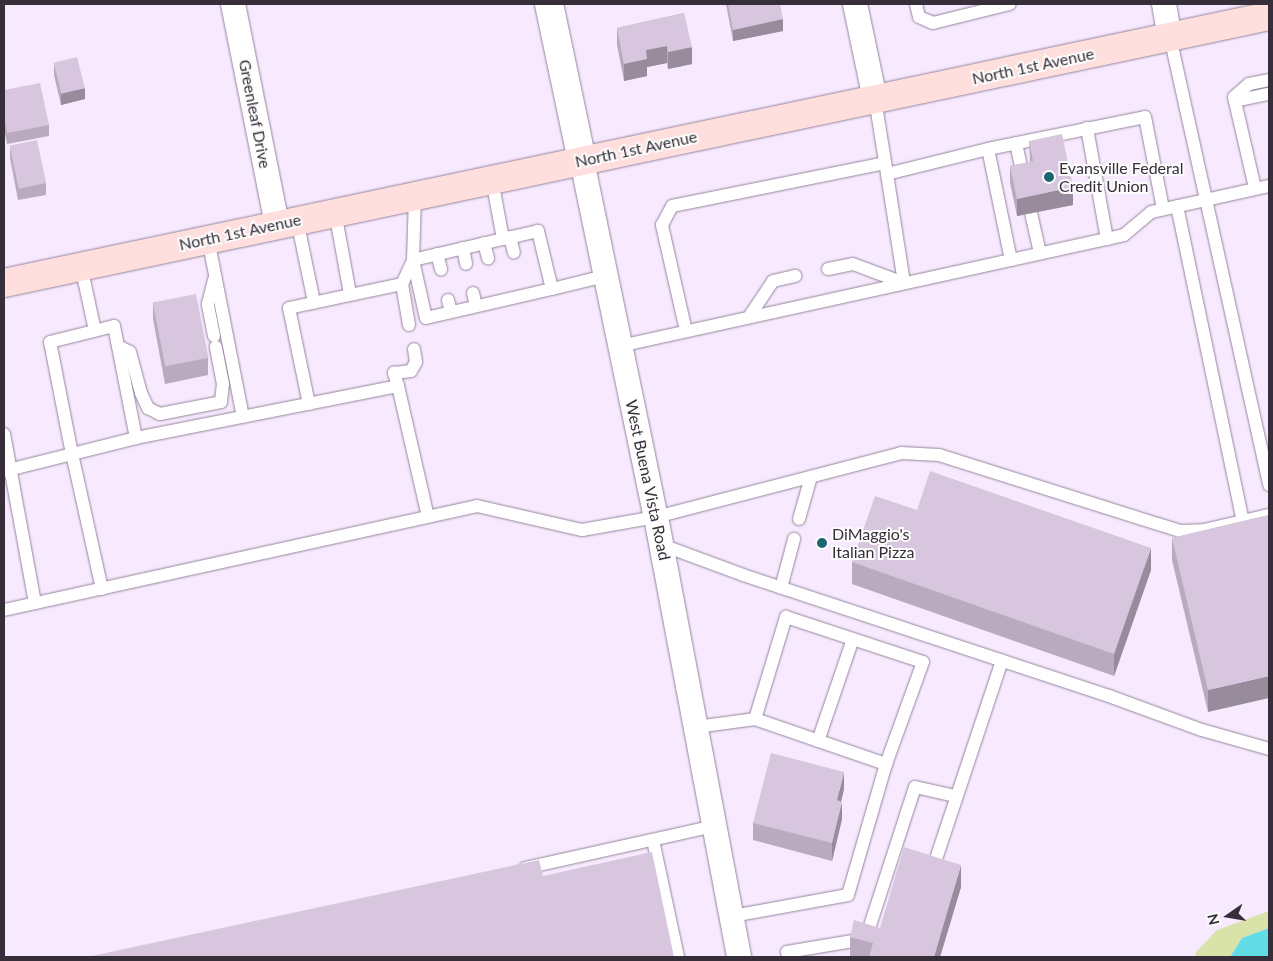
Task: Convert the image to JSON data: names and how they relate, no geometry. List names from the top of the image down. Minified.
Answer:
{"streets":{"main road":["North 1st Avenue"],"street":["Greenleaf Drive","West Buena Vista Road"]},"crossings":[["North 1st Avenue","Greenleaf Drive"],["North 1st Avenue","West Buena Vista Road"]],"places":["Evansville Federal Credit Union","DiMaggio's Italian Pizza"],"north":"left"}
